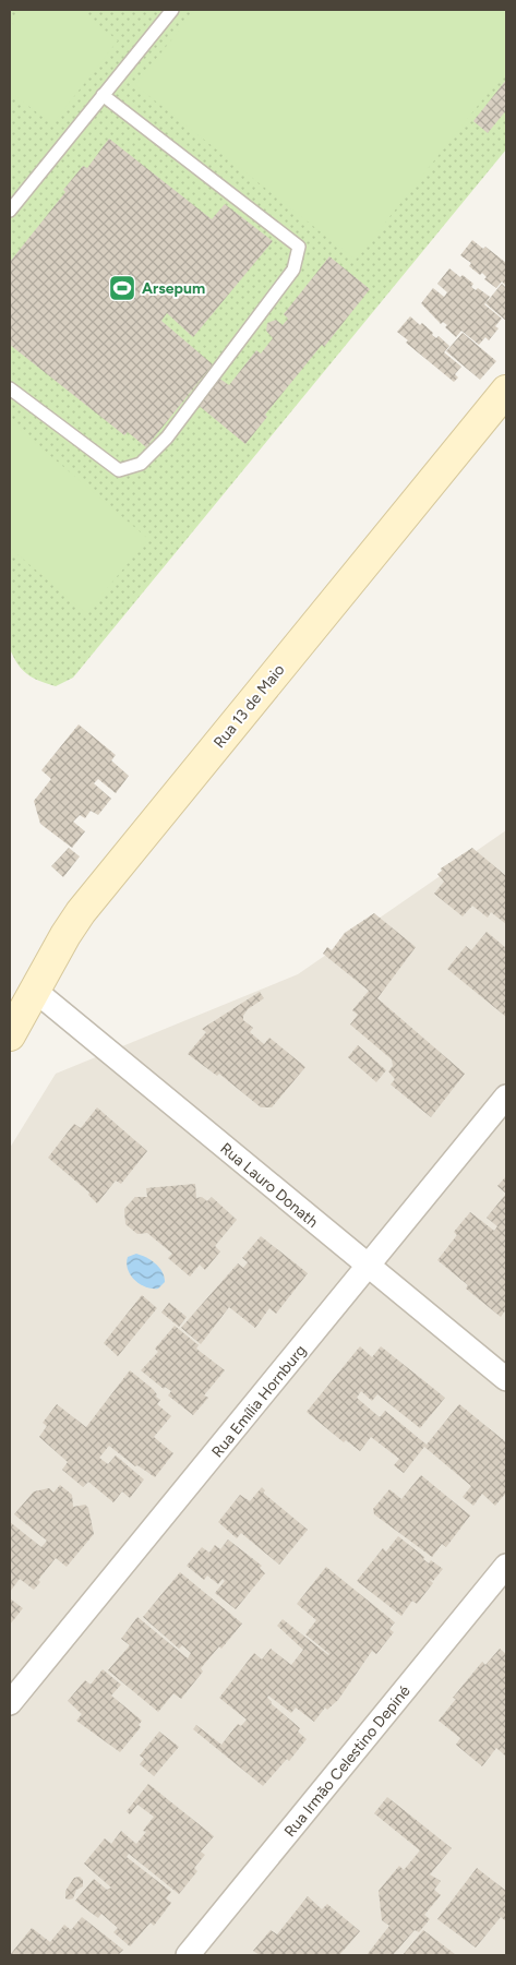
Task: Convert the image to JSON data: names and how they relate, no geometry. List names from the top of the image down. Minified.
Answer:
{"streets":{"main road":["Rua 13 de Maio"],"street":["Rua Lauro Donath","Rua Emília Hornburg","Rua Irmão Celestino Depiné"]},"crossings":[["Rua 13 de Maio","Rua Lauro Donath"],["Rua Lauro Donath","Rua Emília Hornburg"]],"places":{"sports":["Arsepum"]}}
